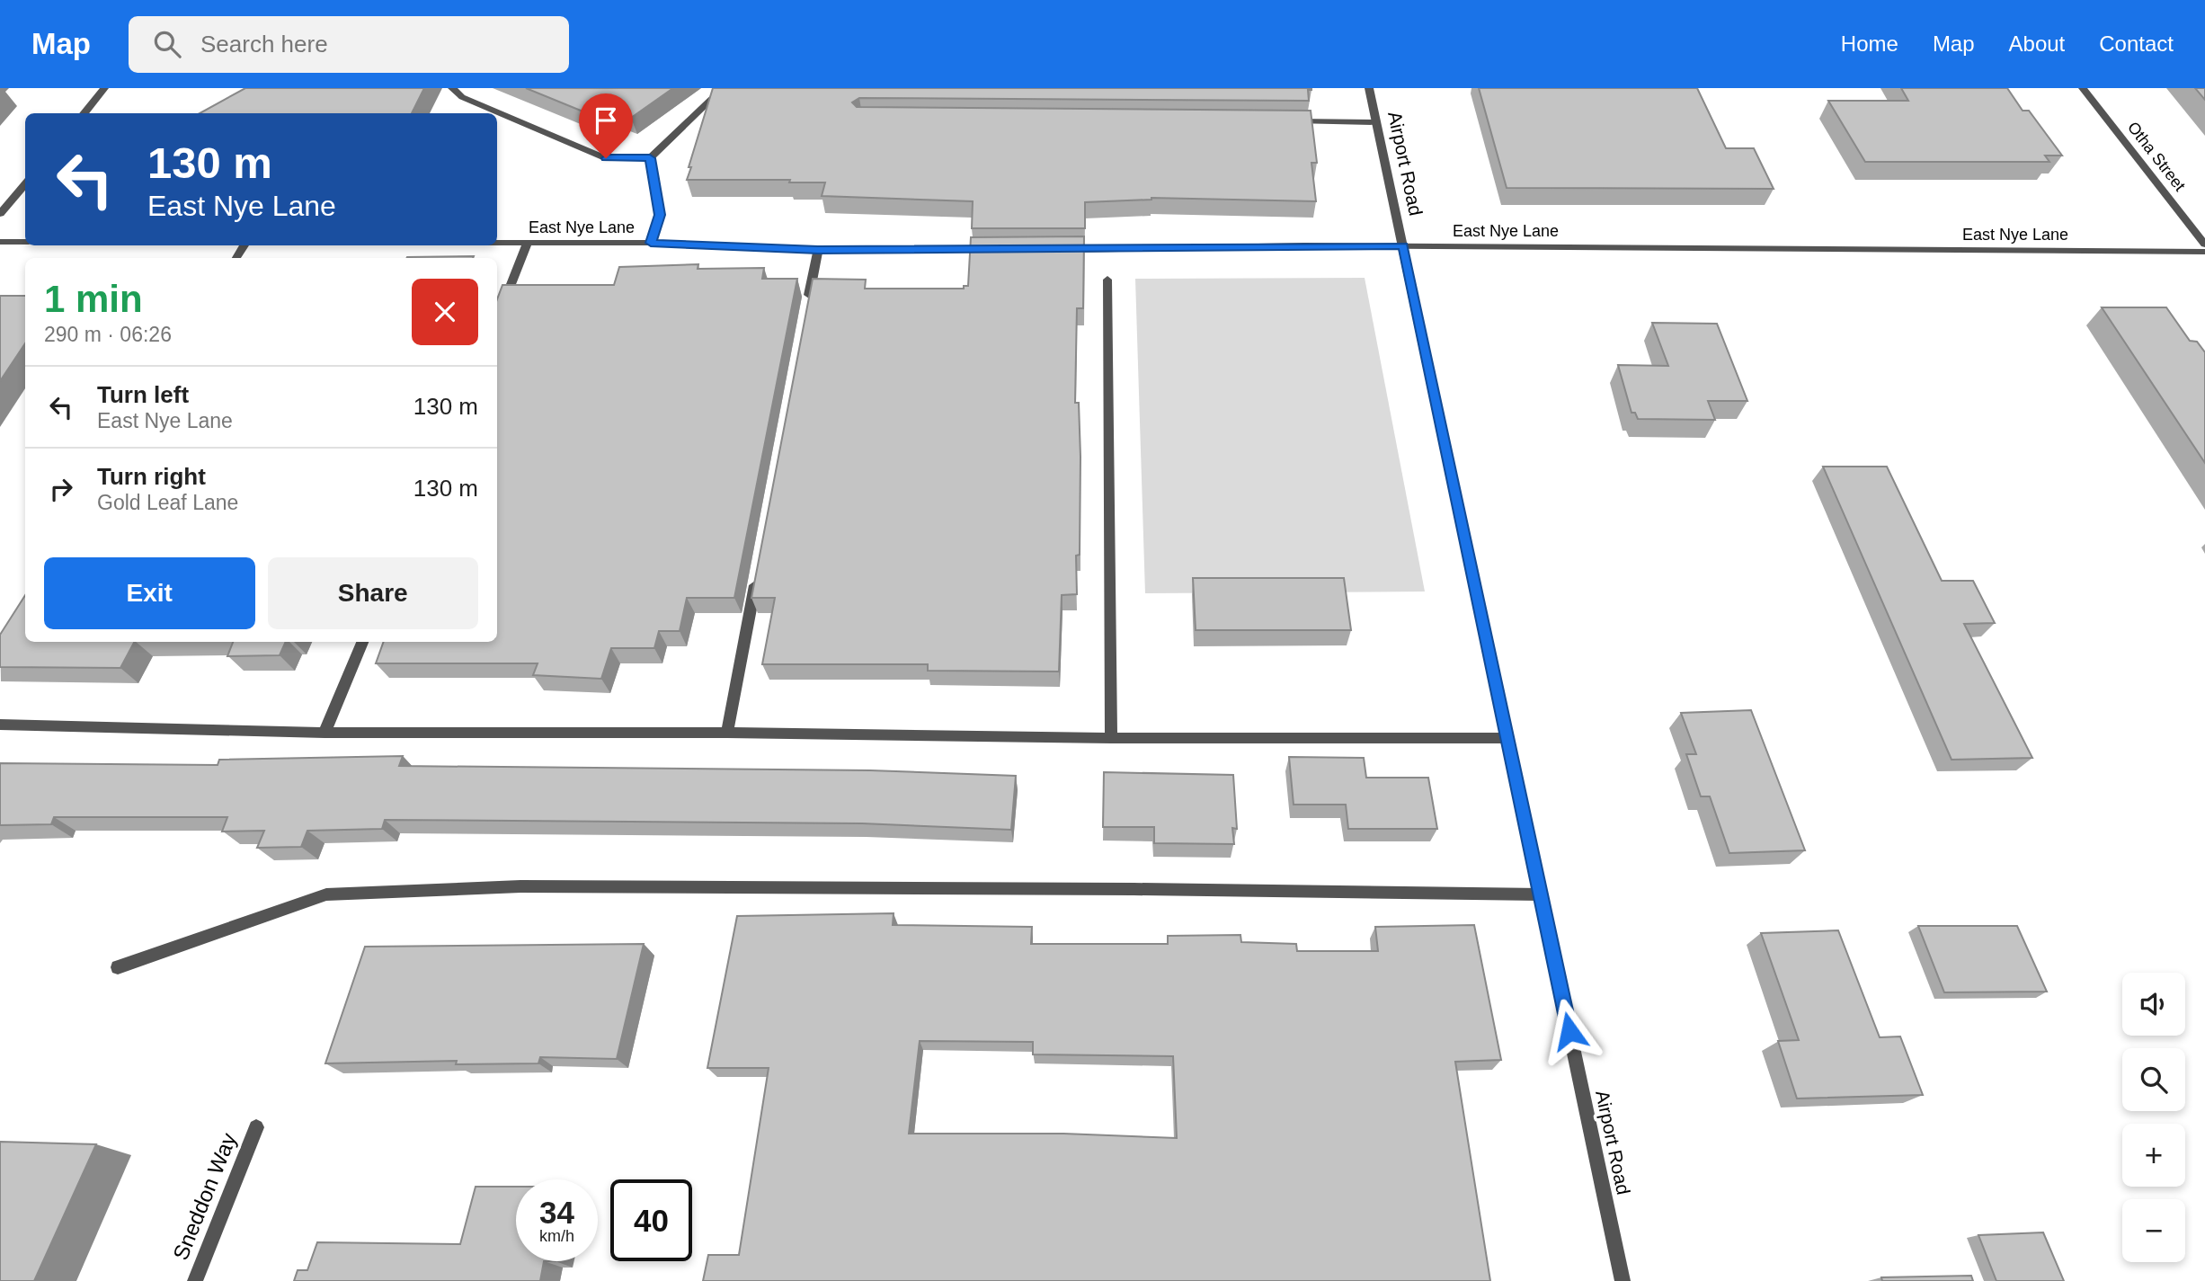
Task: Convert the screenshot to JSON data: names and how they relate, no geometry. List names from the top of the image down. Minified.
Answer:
{"streets":{"street":["Otha Street","Airport Road","East Nye Lane","Sneddon Way"]},"crossings":[["Airport Road","East Nye Lane"]],"page":{"header":"Map","search":"Search here","nav":["Home","Map","About","Contact"],"turn":["130 m","East Nye Lane"],"heading":["1 min","290 m · 06:26"],"list":[{"name":"Turn left","note":"East Nye Lane","value":"130 m"},{"name":"Turn right","note":"Gold Leaf Lane","value":"130 m"}],"buttons":["Exit","Share"],"map_buttons":["+","−"],"speed":"34 km/h","limit":"40"}}
